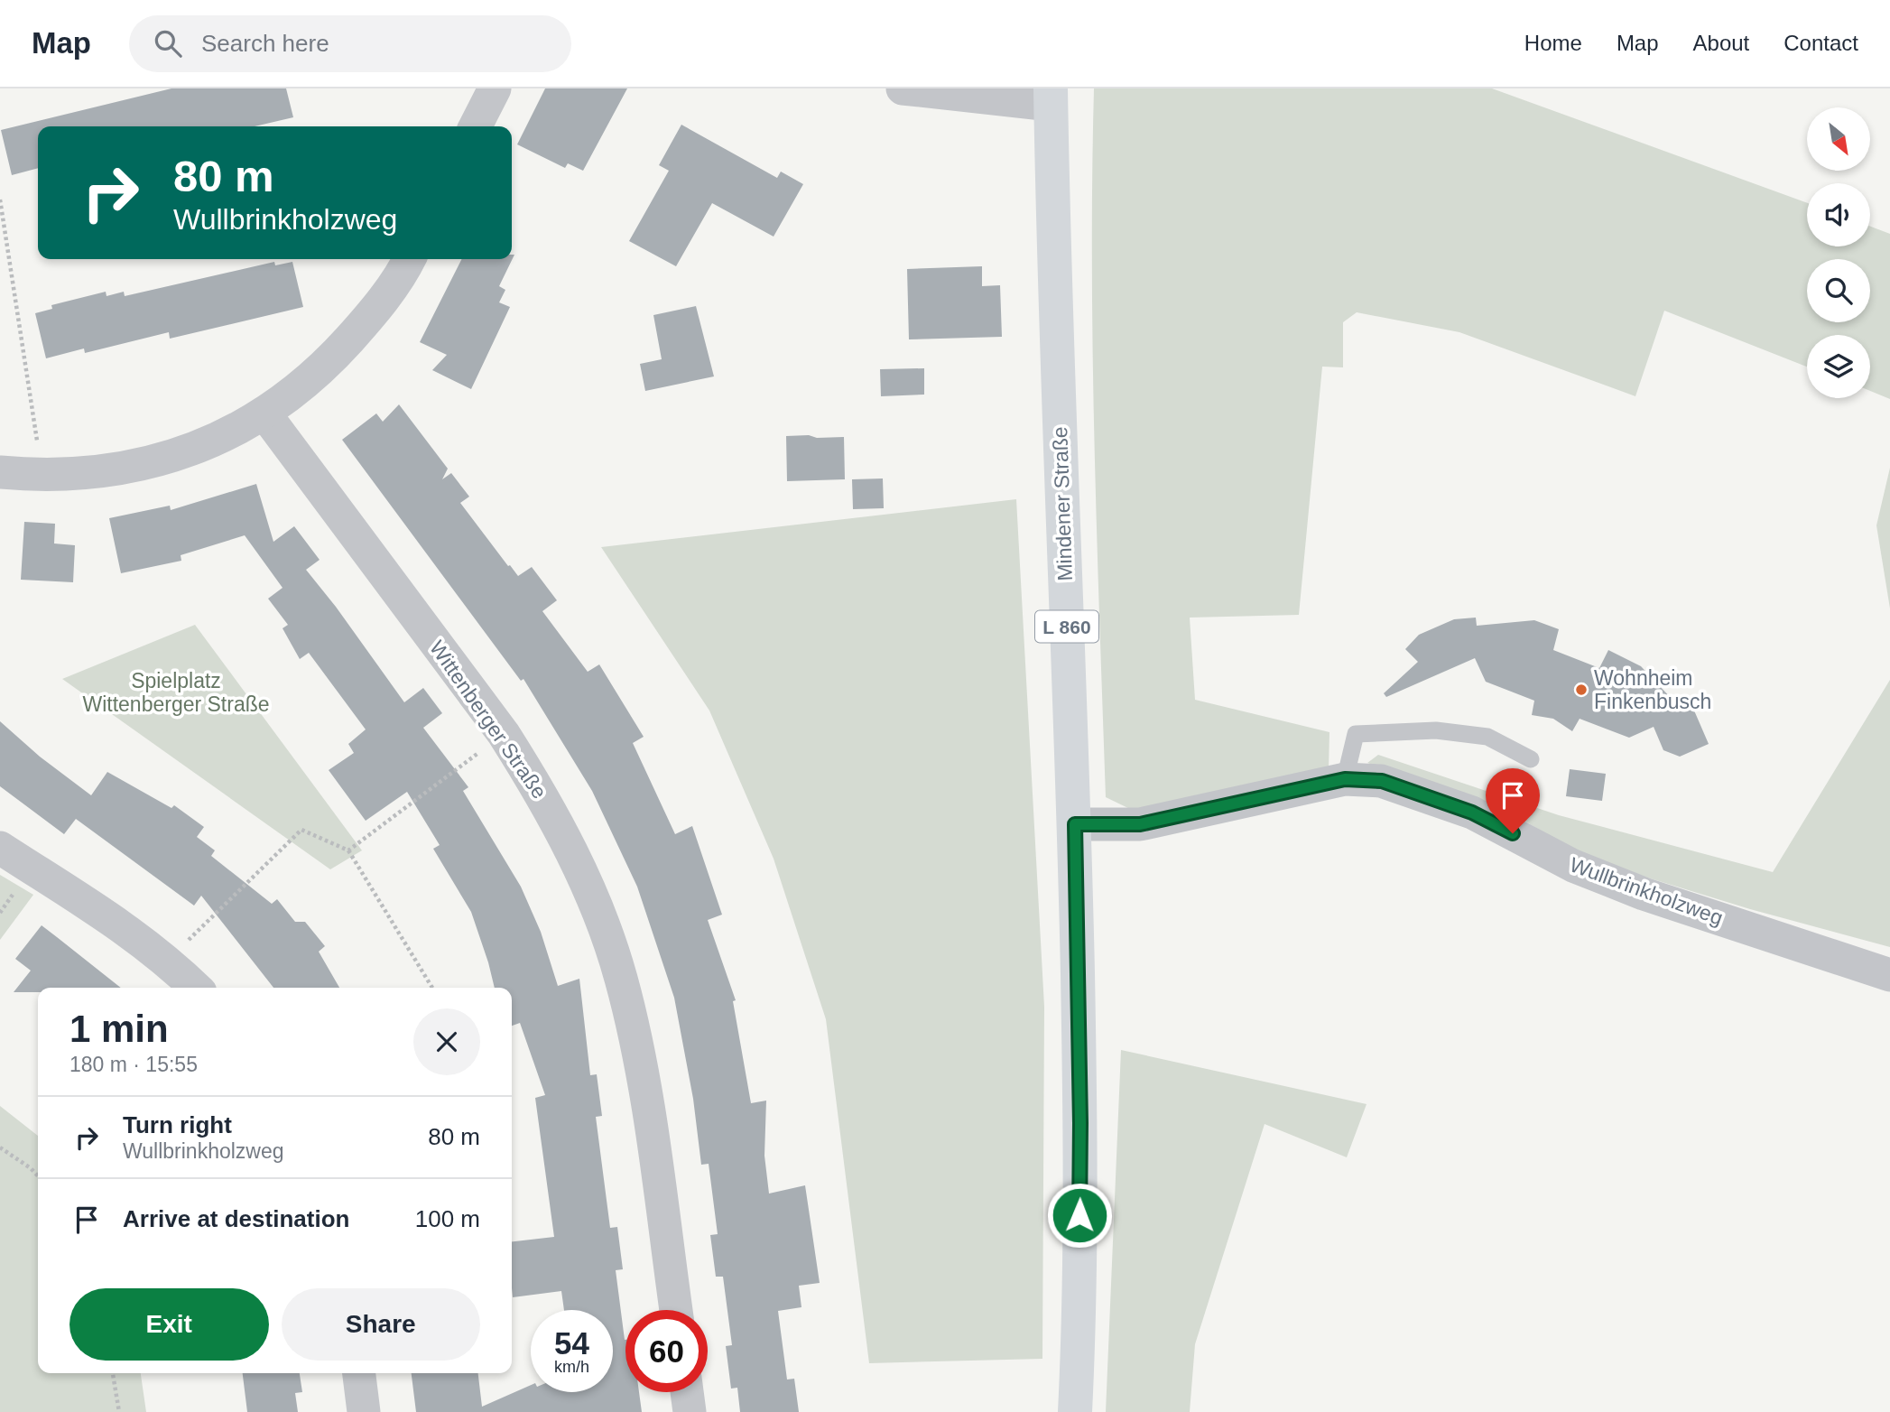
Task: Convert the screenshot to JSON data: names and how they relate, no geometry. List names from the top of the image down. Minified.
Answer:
{"streets":{"main road":["Mindener Straße","L 860"],"street":["Wittenberger Straße","Wullbrinkholzweg"]},"crossings":[["Mindener Straße","Wullbrinkholzweg"]],"parks":["Spielplatz Wittenberger Straße"],"places":["Wohnheim Finkenbusch"],"north":"bottom right","page":{"header":"Map","search":"Search here","nav":["Home","Map","About","Contact"],"turn":["80 m","Wullbrinkholzweg"],"heading":["1 min","180 m · 15:55"],"list":[{"name":"Turn right","note":"Wullbrinkholzweg","value":"80 m"},{"name":"Arrive at destination","value":"100 m"}],"buttons":["Exit","Share"],"speed":"54 km/h","limit":"60"}}
